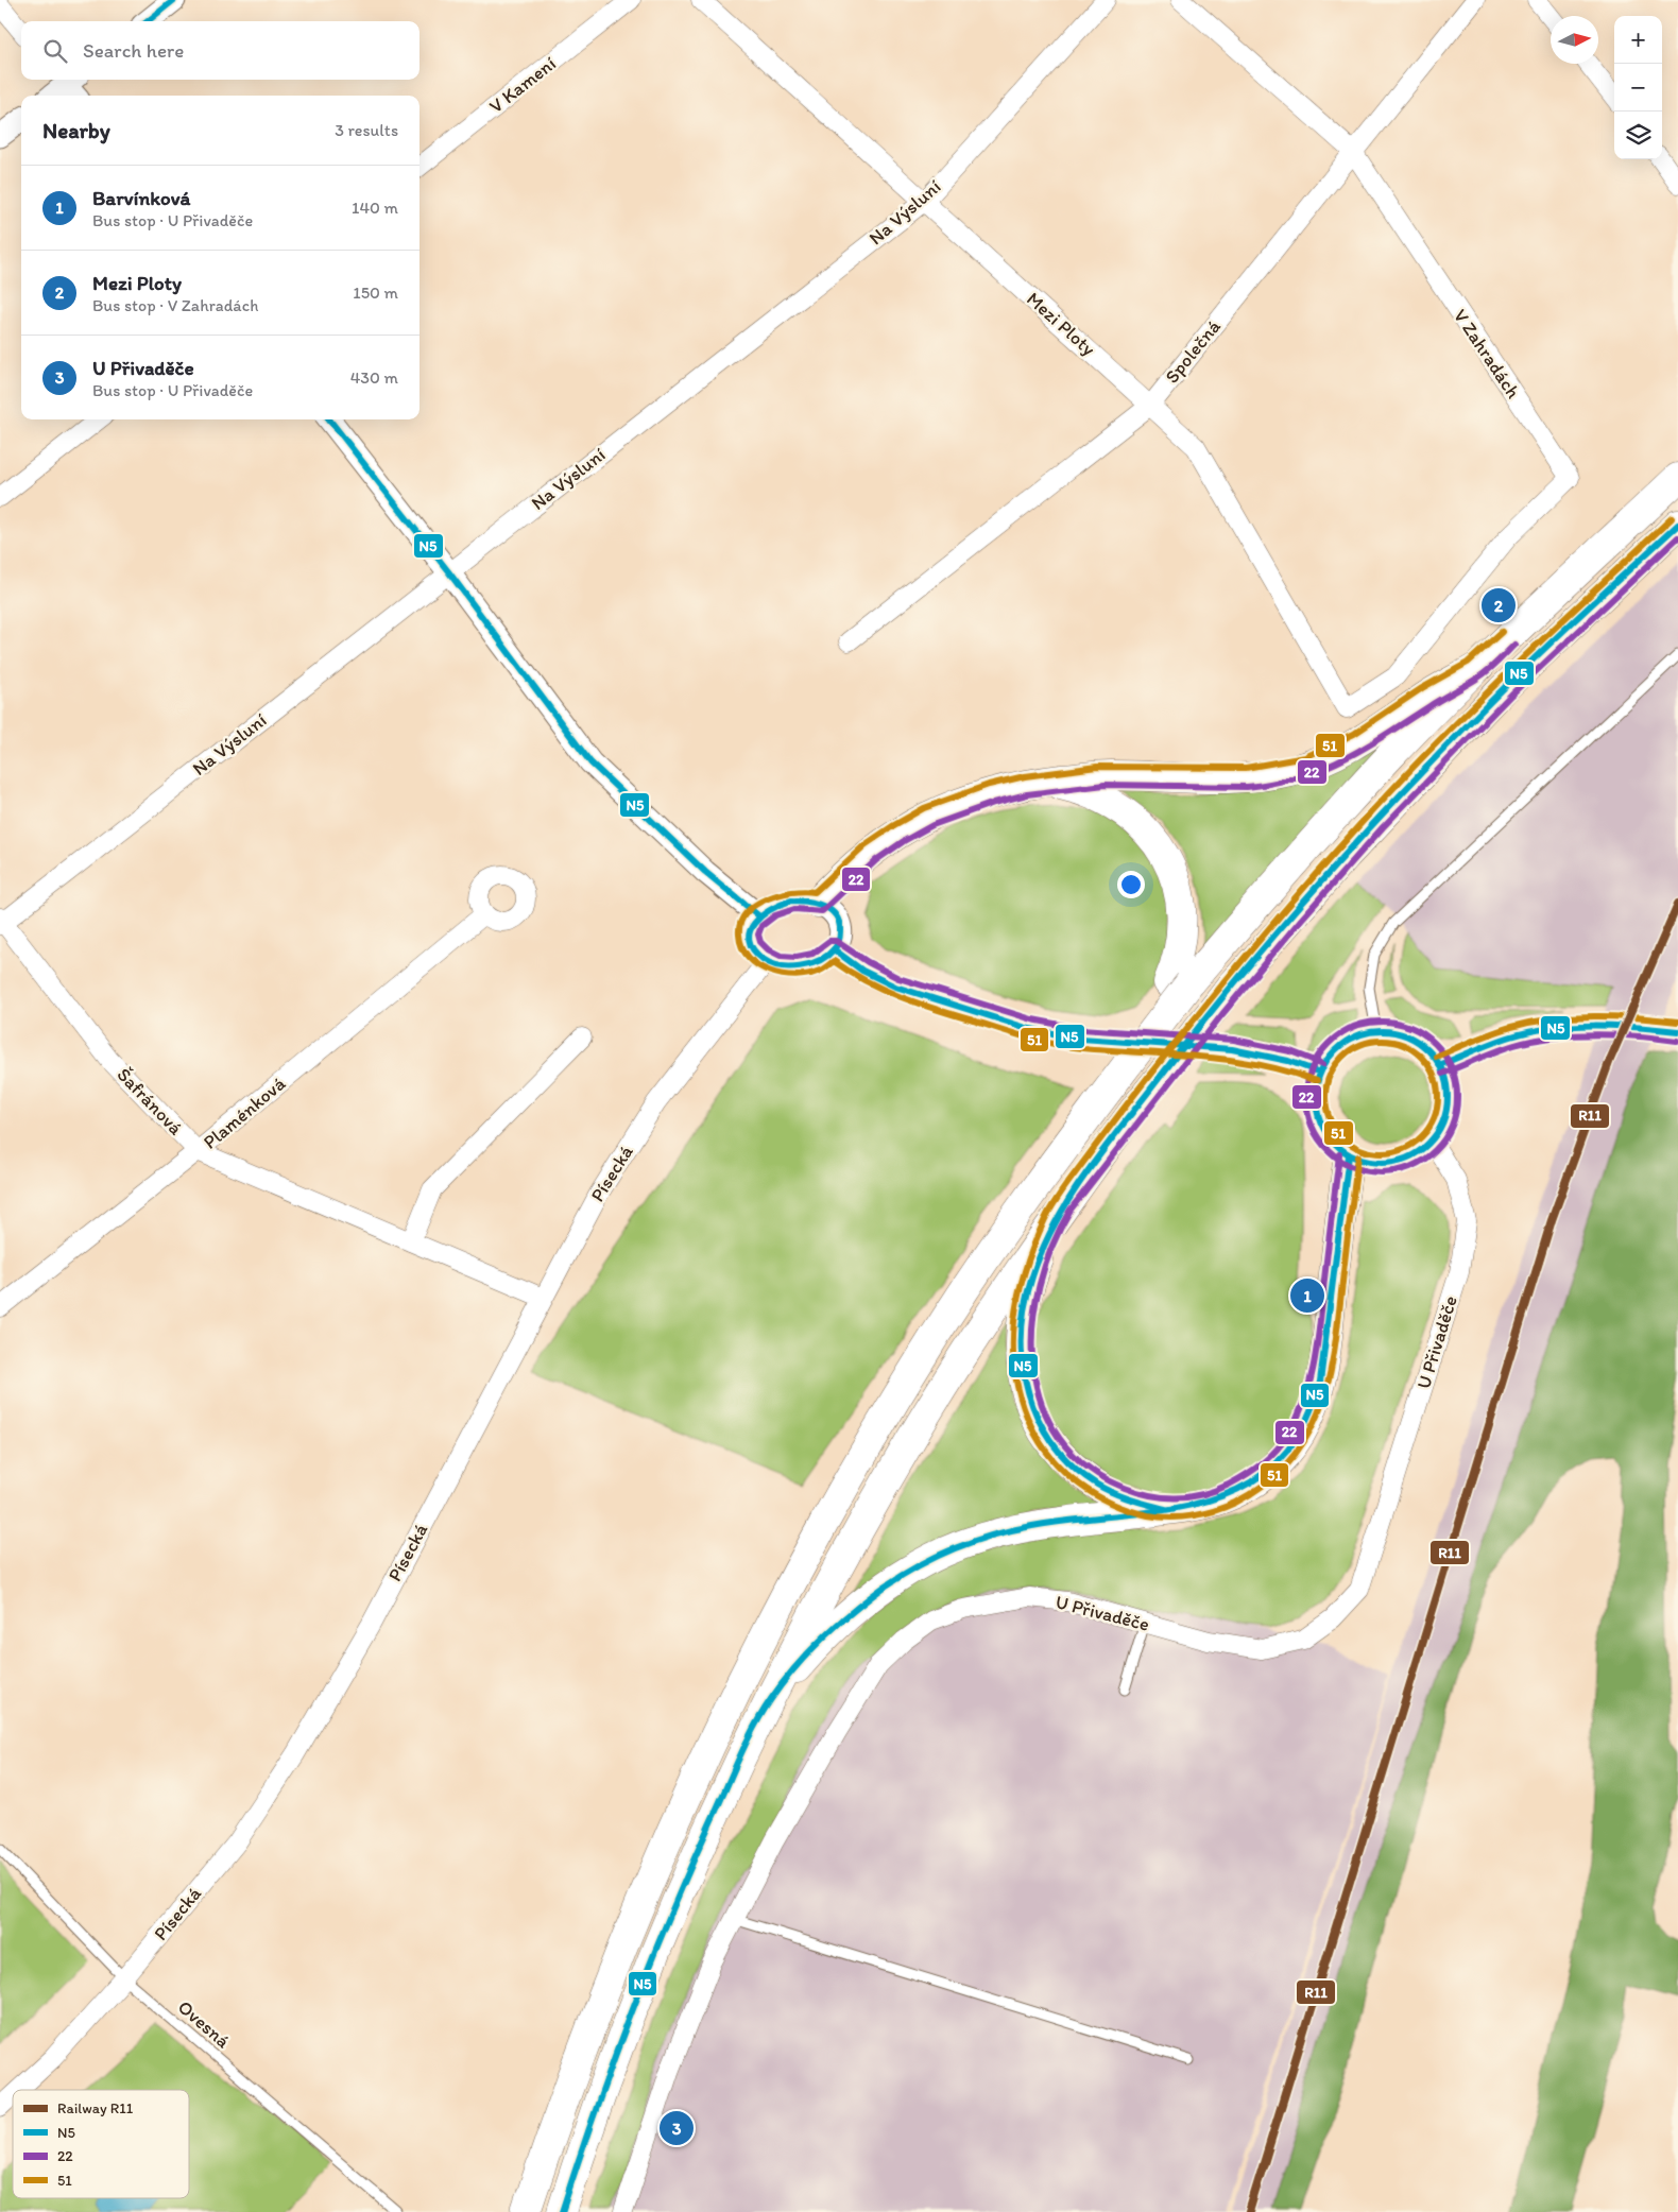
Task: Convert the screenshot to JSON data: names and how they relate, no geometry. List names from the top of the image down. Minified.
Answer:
{"streets":{"street":["V Kamení","Na Výsluní","Mezi Ploty","Společná","V Zahradách","Šafránová","Plaménková","Písecká","U Přivaděče"],"lane":["Ovesná"]},"crossings":[["Na Výsluní","Mezi Ploty"],["Na Výsluní","Šafránová"],["Mezi Ploty","Společná"],["Mezi Ploty","V Zahradách"],["Společná","V Zahradách"],["Šafránová","Plaménková"],["Šafránová","Písecká"],["Písecká","Ovesná"]],"lines":["transit line N5","transit line 51","transit line 22","rail line R11"],"legend":["Railway R11","N5","22","51"],"north":"right","page":{"map_buttons":["+","−"],"search":"Search here","heading":["Nearby","3 results"],"list":[{"mark":"1","name":"Barvínková","note":"Bus stop · U Přivaděče","value":"140 m"},{"mark":"2","name":"Mezi Ploty","note":"Bus stop · V Zahradách","value":"150 m"},{"mark":"3","name":"U Přivaděče","note":"Bus stop · U Přivaděče","value":"430 m"}],"pins":["2","1","3"]}}
